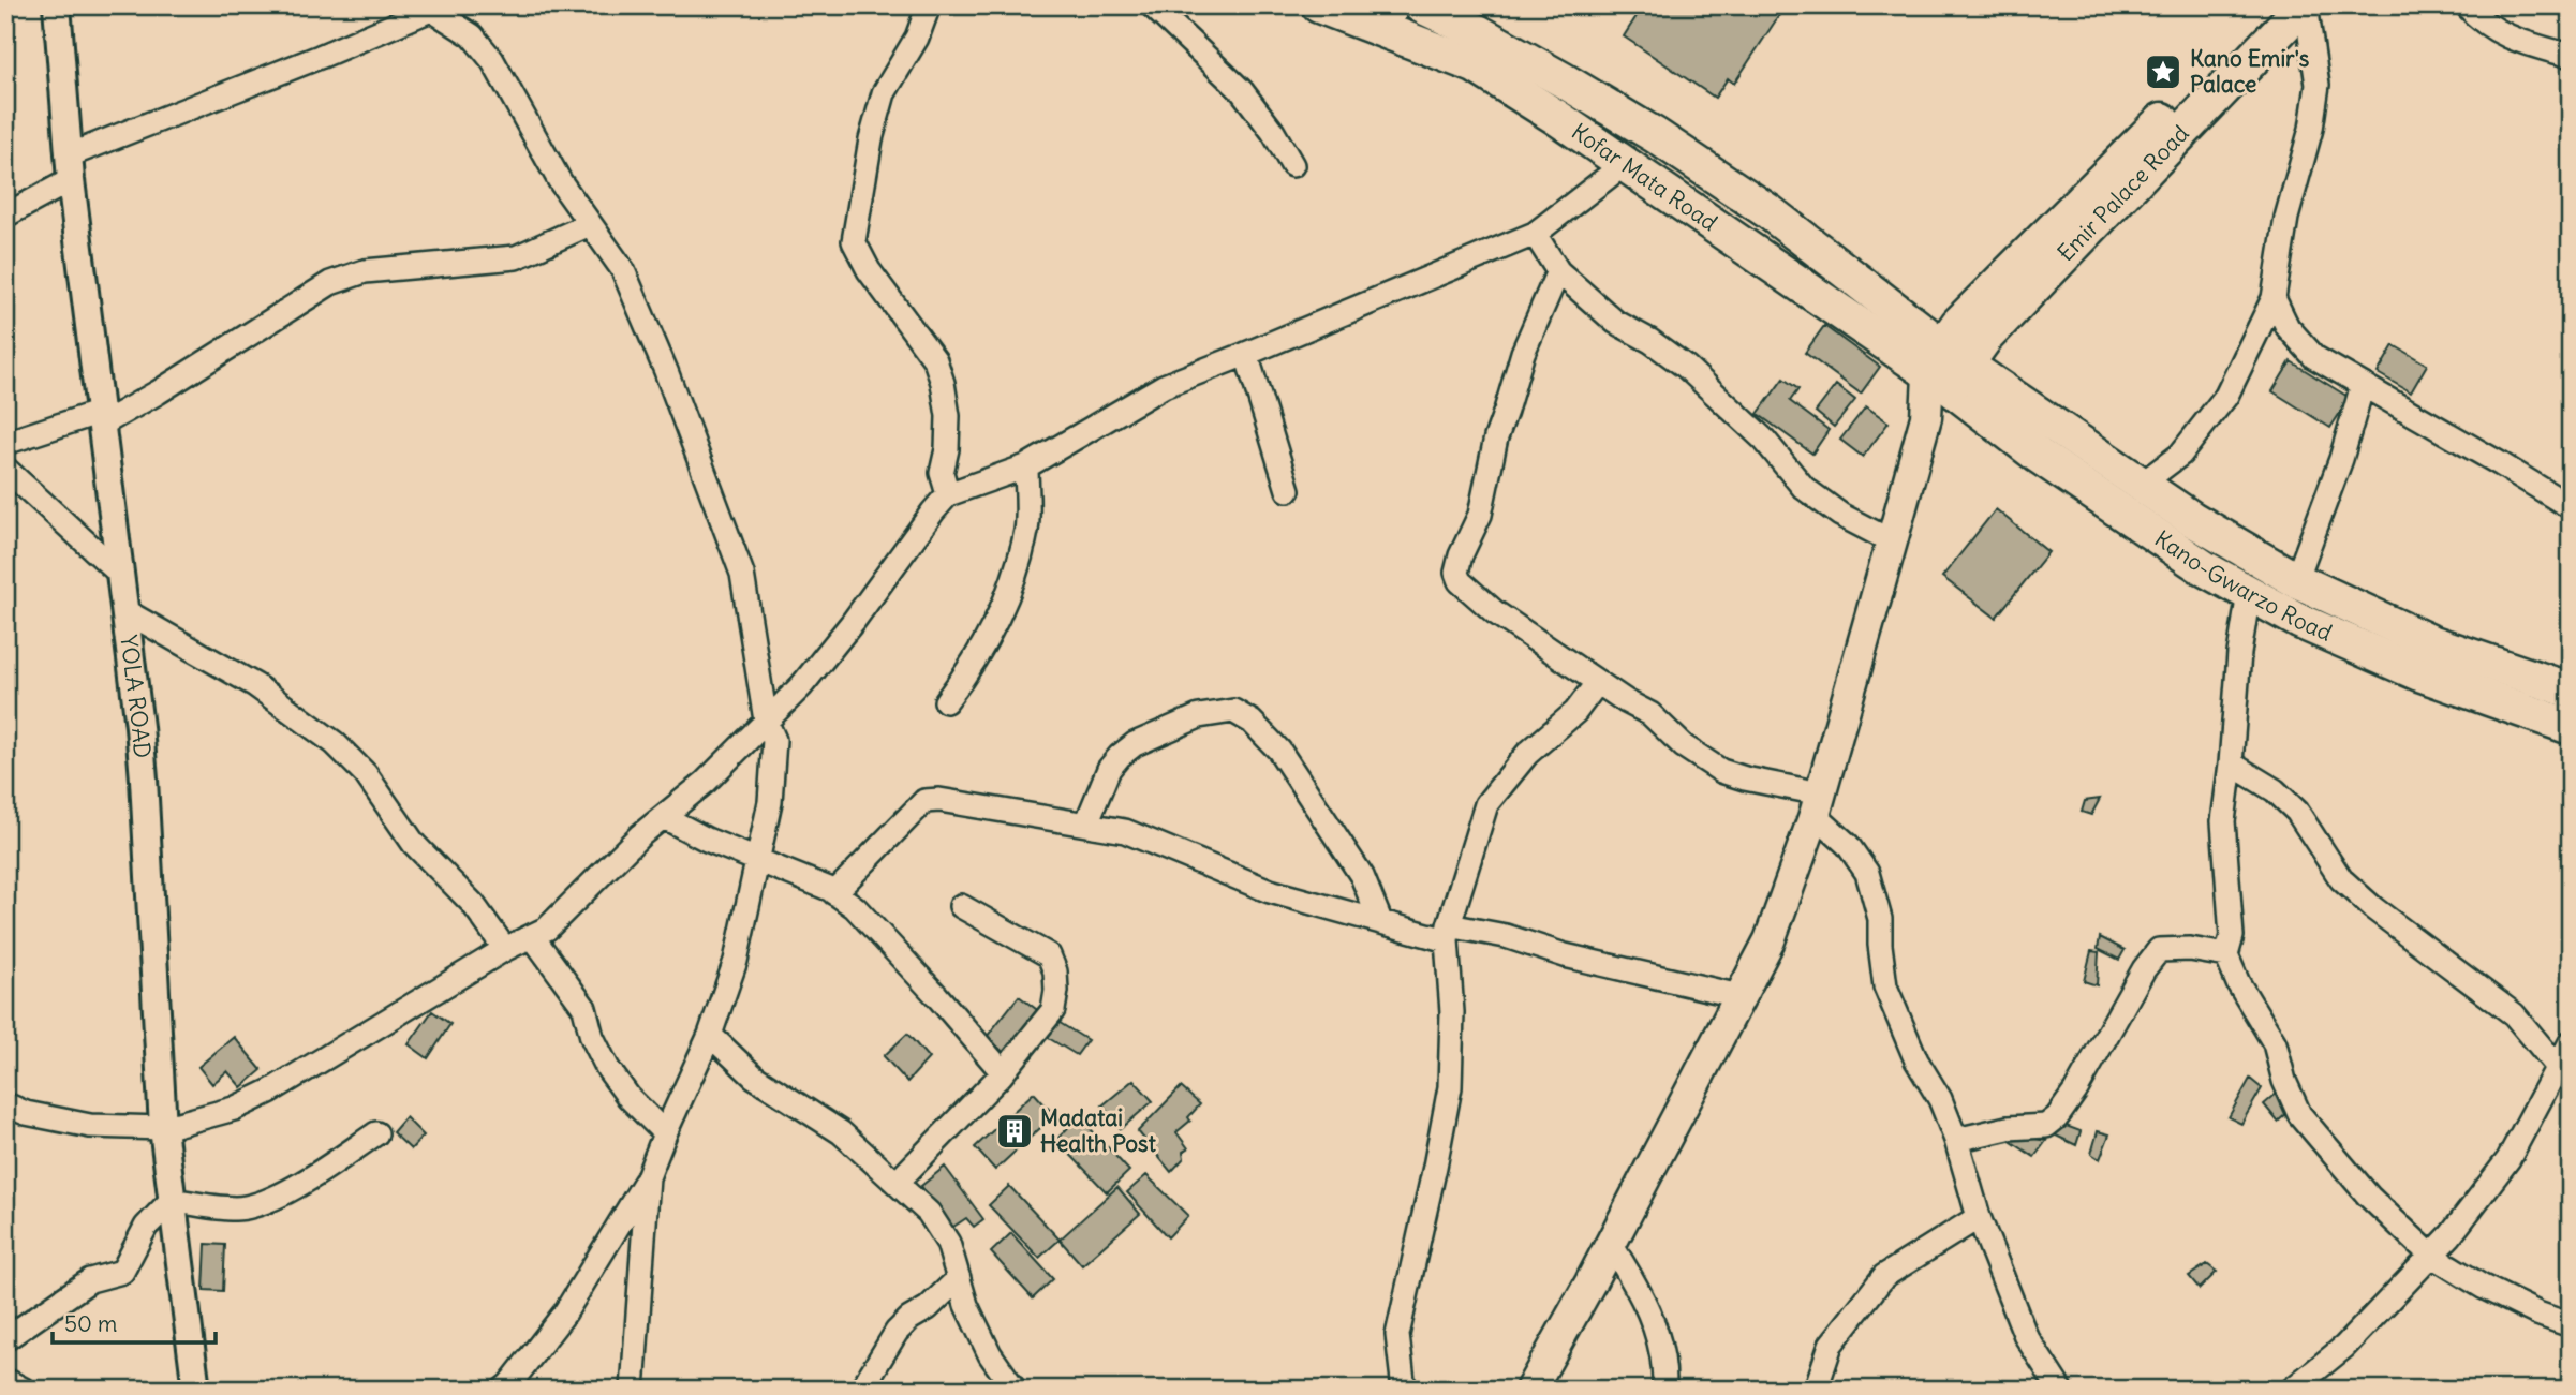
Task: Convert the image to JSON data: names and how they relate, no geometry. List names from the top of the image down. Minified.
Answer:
{"streets":{"main road":["Kofar Mata Road","Emir Palace Road","Kano-Gwarzo Road"],"street":["YOLA ROAD"]},"crossings":[["Kofar Mata Road","Emir Palace Road"],["Kofar Mata Road","Kano-Gwarzo Road"],["Emir Palace Road","Kano-Gwarzo Road"]],"places":{"place":["Kano Emir's Palace"],"building":["Madatai Health Post"]},"scale_bar":"50 m"}
